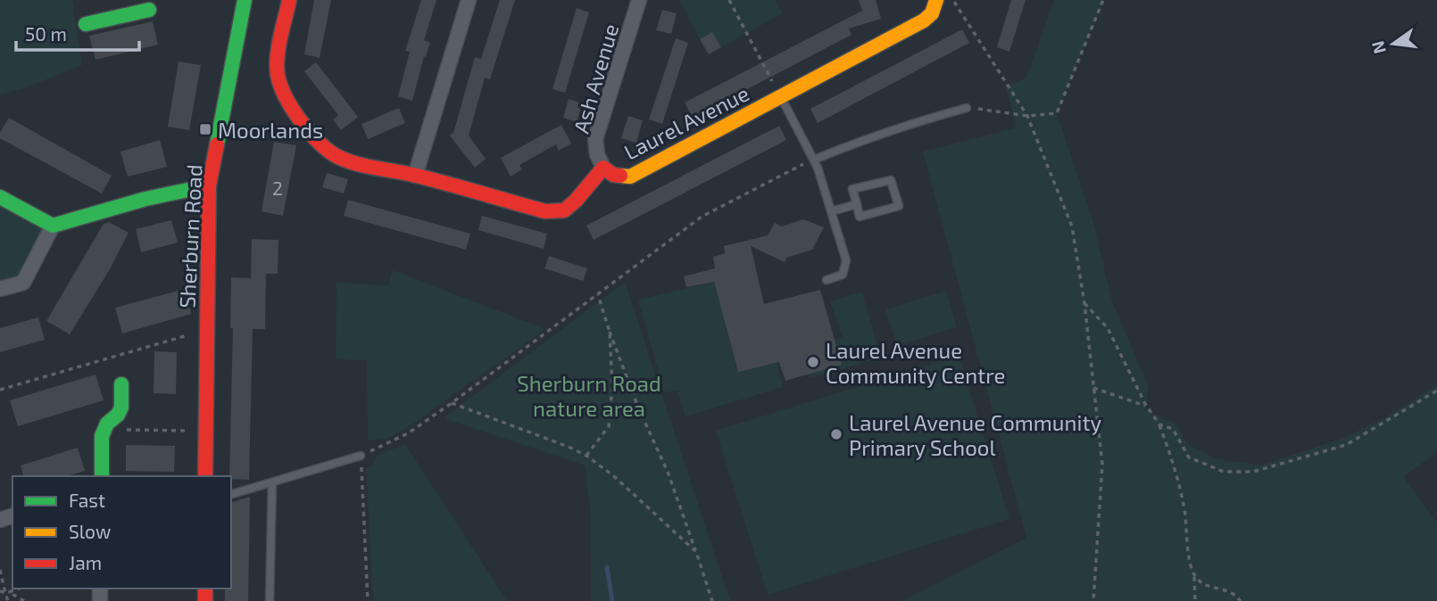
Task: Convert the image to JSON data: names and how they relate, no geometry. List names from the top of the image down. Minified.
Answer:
{"streets":{"street":["Ash Avenue","Laurel Avenue","Sherburn Road"]},"crossings":[["Ash Avenue","Laurel Avenue"]],"parks":["Sherburn Road nature area"],"places":{"transit":["Moorlands"],"other":["Laurel Avenue Community Centre","Laurel Avenue Community Primary School"]},"house_numbers":["2"],"legend":["Fast","Slow","Jam"],"scale_bar":"50 m","north":"left"}
